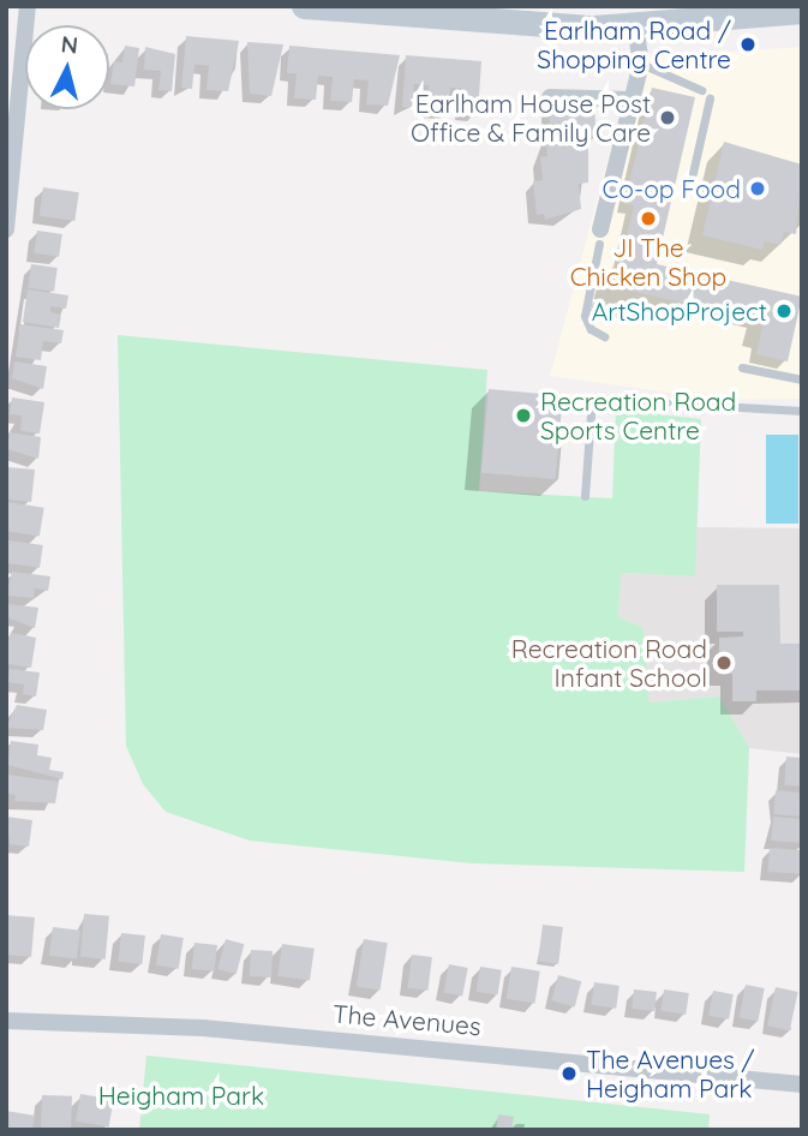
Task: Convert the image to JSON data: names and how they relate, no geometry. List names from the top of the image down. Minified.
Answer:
{"streets":{"street":["The Avenues"]},"parks":["Heigham Park"],"places":["Earlham Road / Shopping Centre","Earlham House Post Office & Family Care","Co-op Food","JI The Chicken Shop","ArtShopProject","Recreation Road Sports Centre","Recreation Road Infant School","The Avenues / Heigham Park"],"north":"top"}
